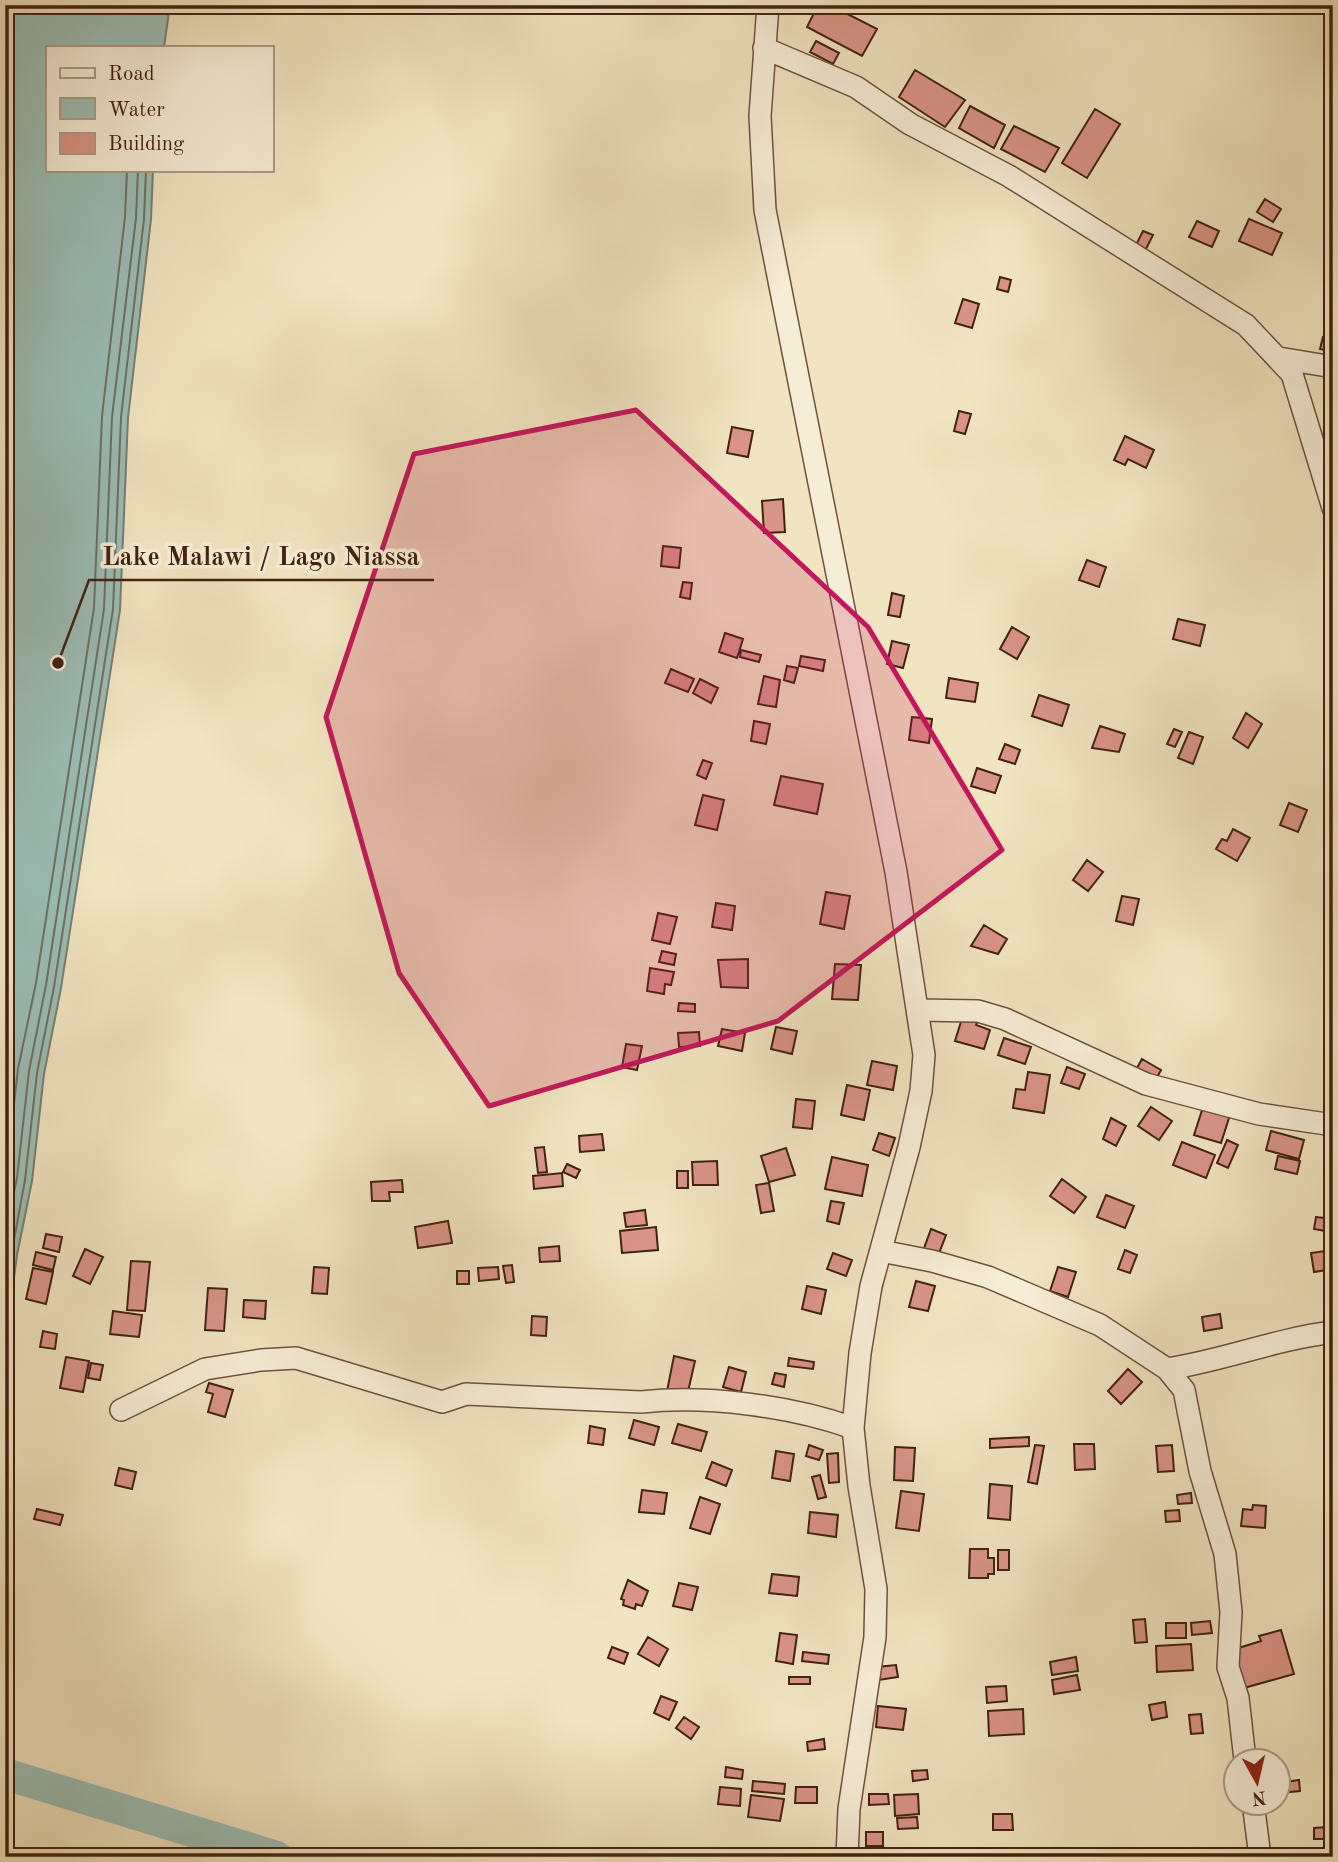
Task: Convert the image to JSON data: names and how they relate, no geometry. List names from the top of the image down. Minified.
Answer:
{"places":["Lake Malawi / Lago Niassa"],"legend":["Road","Water","Building"],"north":"bottom"}
